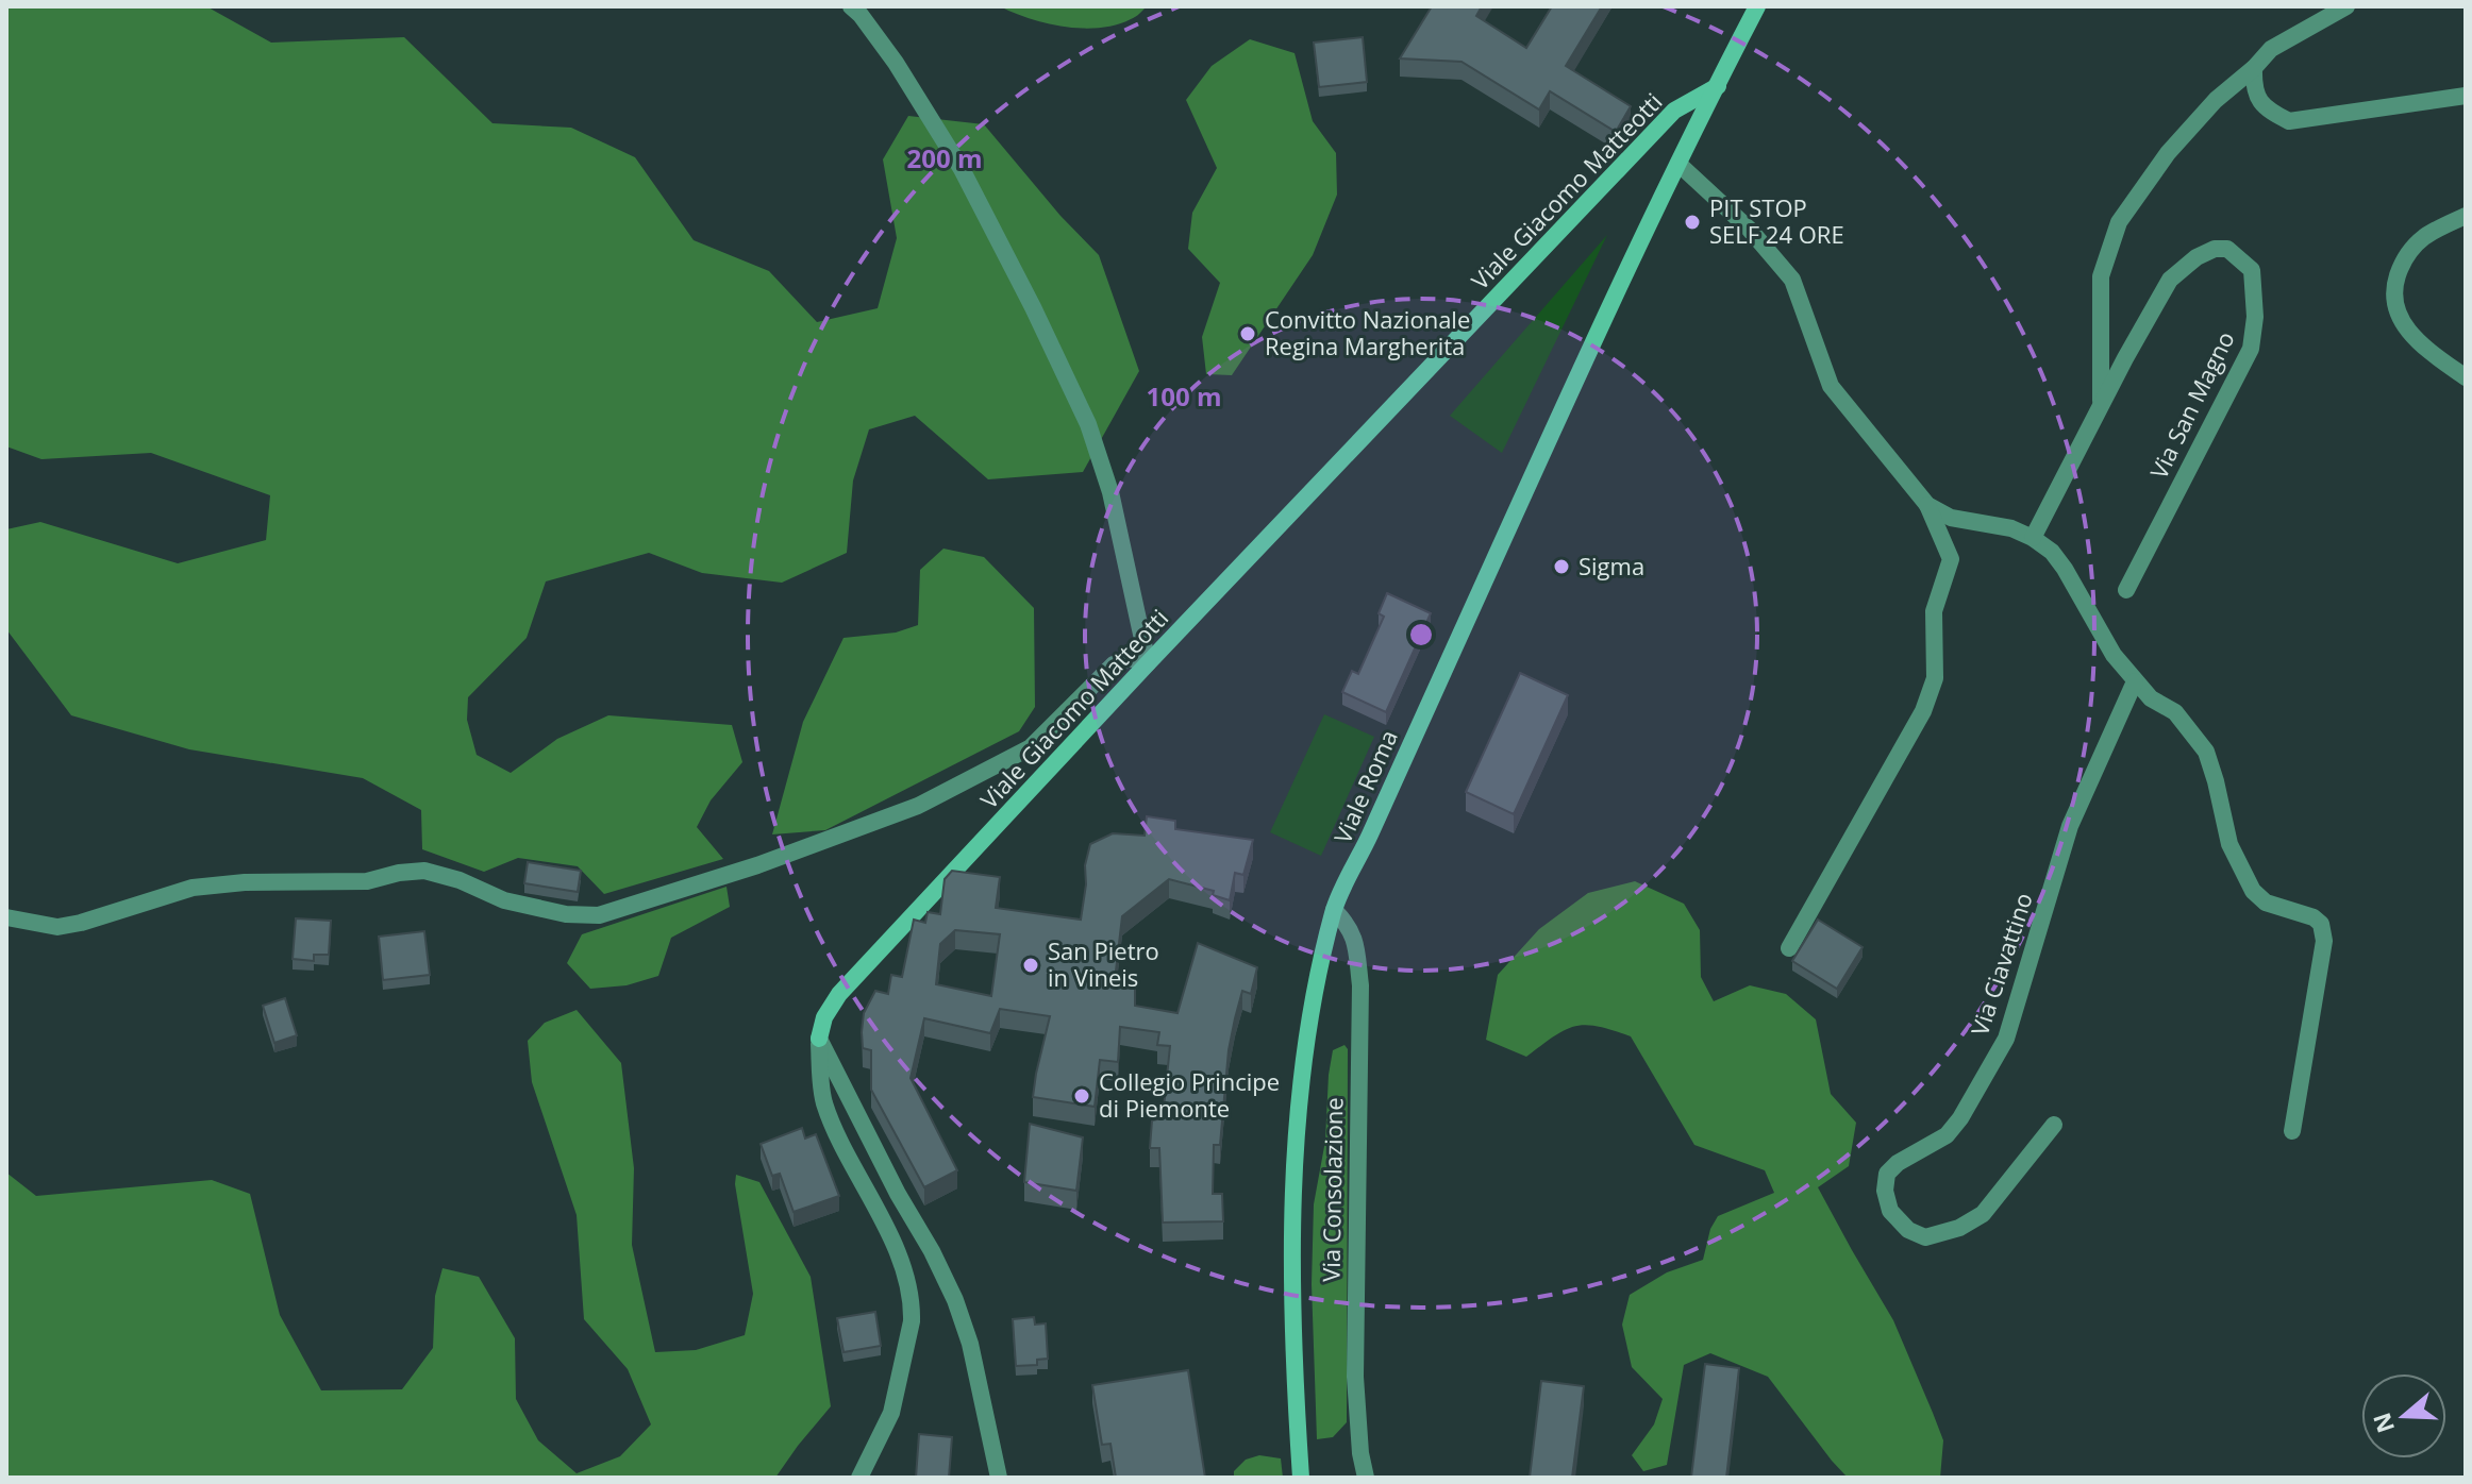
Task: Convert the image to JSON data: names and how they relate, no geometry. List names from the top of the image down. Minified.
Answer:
{"streets":{"street":["Viale Giacomo Matteotti","Via San Magno","Viale Roma","Via Ciavattino","Via Consolazione"]},"crossings":[["Viale Giacomo Matteotti","Viale Roma"],["Viale Roma","Via Consolazione"]],"places":["PIT STOP SELF 24 ORE","Convitto Nazionale Regina Margherita","Sigma","San Pietro in Vineis","Collegio Principe di Piemonte"],"north":"left","rings":["200 m","100 m"]}
